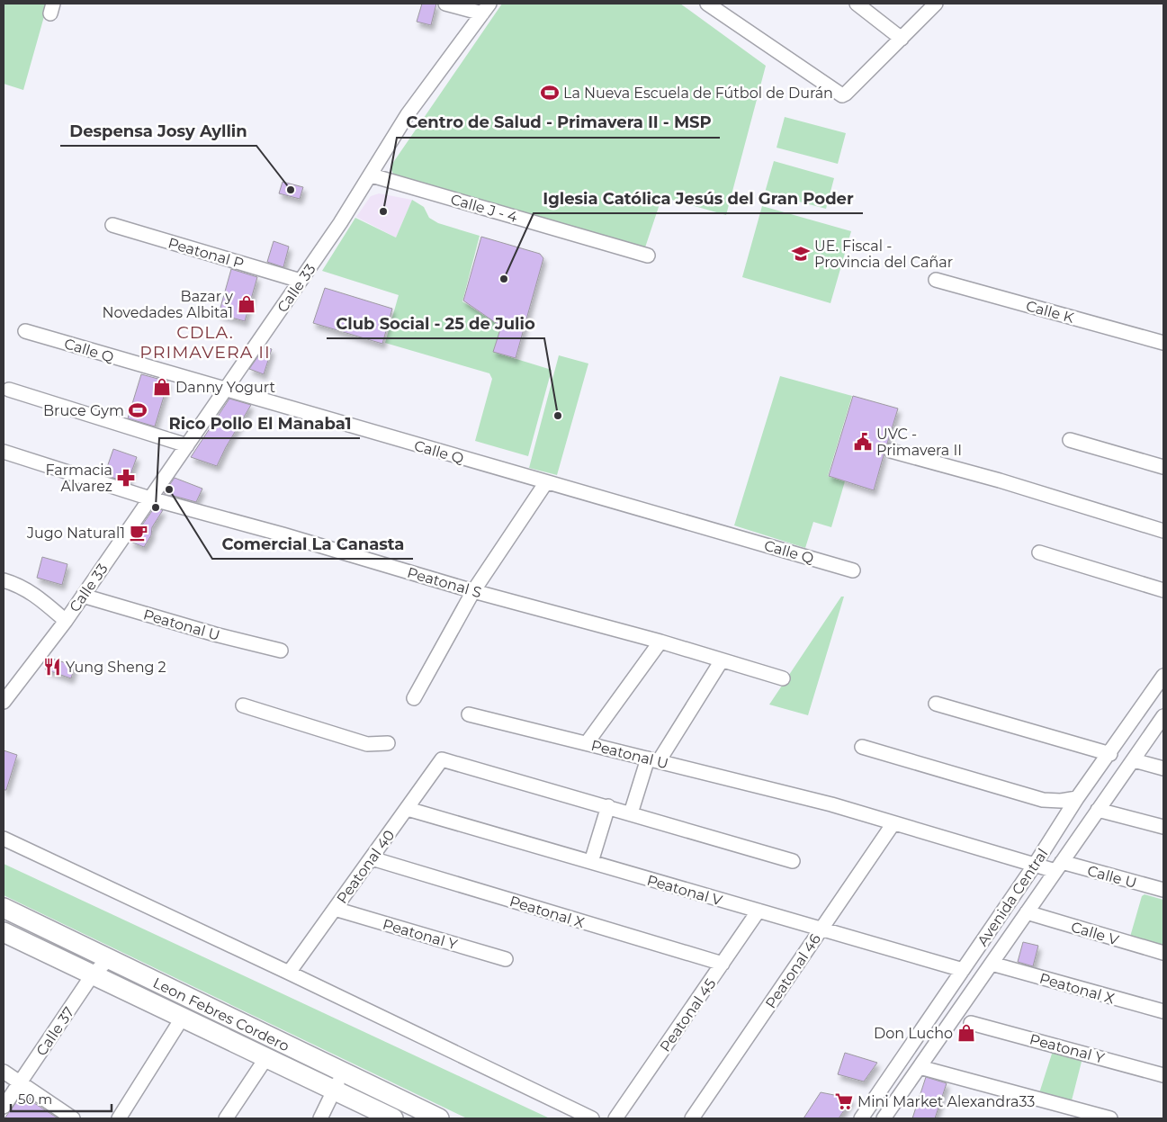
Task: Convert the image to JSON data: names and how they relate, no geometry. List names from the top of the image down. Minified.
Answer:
{"streets":{"street":["Calle J - 4","Peatonal P","Calle 33","Calle K","Calle Q","Peatonal S","Peatonal U","Peatonal 40","Calle U","Peatonal V","Avenida Central","Peatonal X","Calle V","Peatonal Y","Peatonal 46","Leon Febres Cordero","Peatonal 45","Calle 37"]},"crossings":[["Calle J - 4","Calle 33"],["Peatonal P","Calle 33"],["Calle 33","Calle Q"],["Calle 33","Peatonal S"],["Calle 33","Peatonal U"],["Peatonal U","Calle U"],["Peatonal U","Peatonal 46"],["Peatonal 40","Peatonal V"],["Peatonal 40","Peatonal X"],["Peatonal 40","Peatonal Y"],["Calle U","Avenida Central"],["Calle U","Peatonal 46"],["Peatonal V","Avenida Central"],["Peatonal V","Peatonal 46"],["Peatonal V","Peatonal 45"],["Avenida Central","Peatonal X"],["Avenida Central","Calle V"],["Peatonal X","Peatonal 45"],["Leon Febres Cordero","Calle 37"]],"districts":["CDLA. PRIMAVERA II"],"places":{"sports":["La Nueva Escuela de Fútbol de Durán","Bruce Gym"],"other":["Despensa Josy Ayllin","Centro de Salud - Primavera II - MSP","Iglesia Católica Jesús del Gran Poder","Club Social - 25 de Julio","Comercial La Canasta","Rico Pollo El Manaba1"],"school or university":["UE. Fiscal - Provincia del Cañar"],"shop":["Bazar y Novedades Albita1","Danny Yogurt","Don Lucho"],"public building":["UVC - Primavera II"],"pharmacy":["Farmacia Alvarez"],"cafe":["Jugo Natural1"],"restaurant":["Yung Sheng 2"],"supermarket":["Mini Market Alexandra33"]},"scale_bar":"50 m"}
